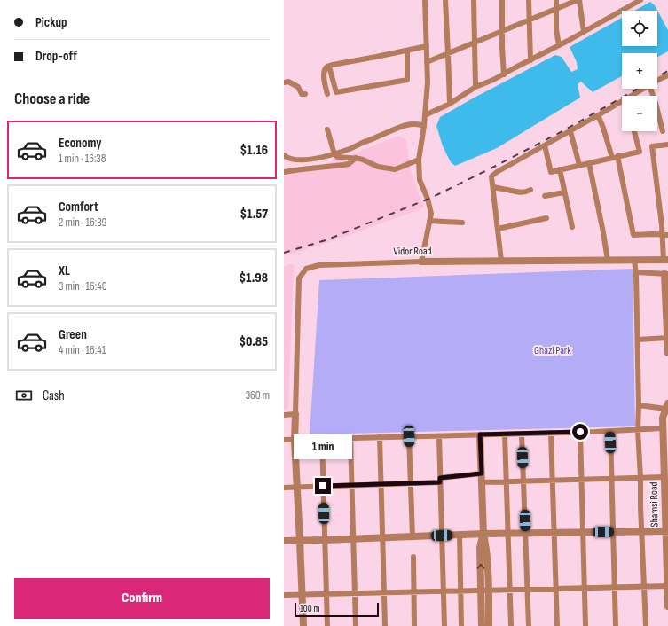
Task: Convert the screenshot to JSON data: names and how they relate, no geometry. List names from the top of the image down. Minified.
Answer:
{"streets":{"street":["Vidor Road","Shamsi Road"]},"parks":["Ghazi Park"],"scale_bar":"100 m","page":{"banner":["Pickup","Drop-off"],"map_buttons":["+","−"],"heading":"Choose a ride","list":[{"name":"Economy","note":"1 min · 16:38","value":"$1.16"},{"name":"Comfort","note":"2 min · 16:39","value":"$1.57"},{"name":"XL","note":"3 min · 16:40","value":"$1.98"},{"name":"Green","note":"4 min · 16:41","value":"$0.85"}],"pay":["Cash","360 m"],"bubble":"1 min","buttons":"Confirm","scale":"100 m"}}
